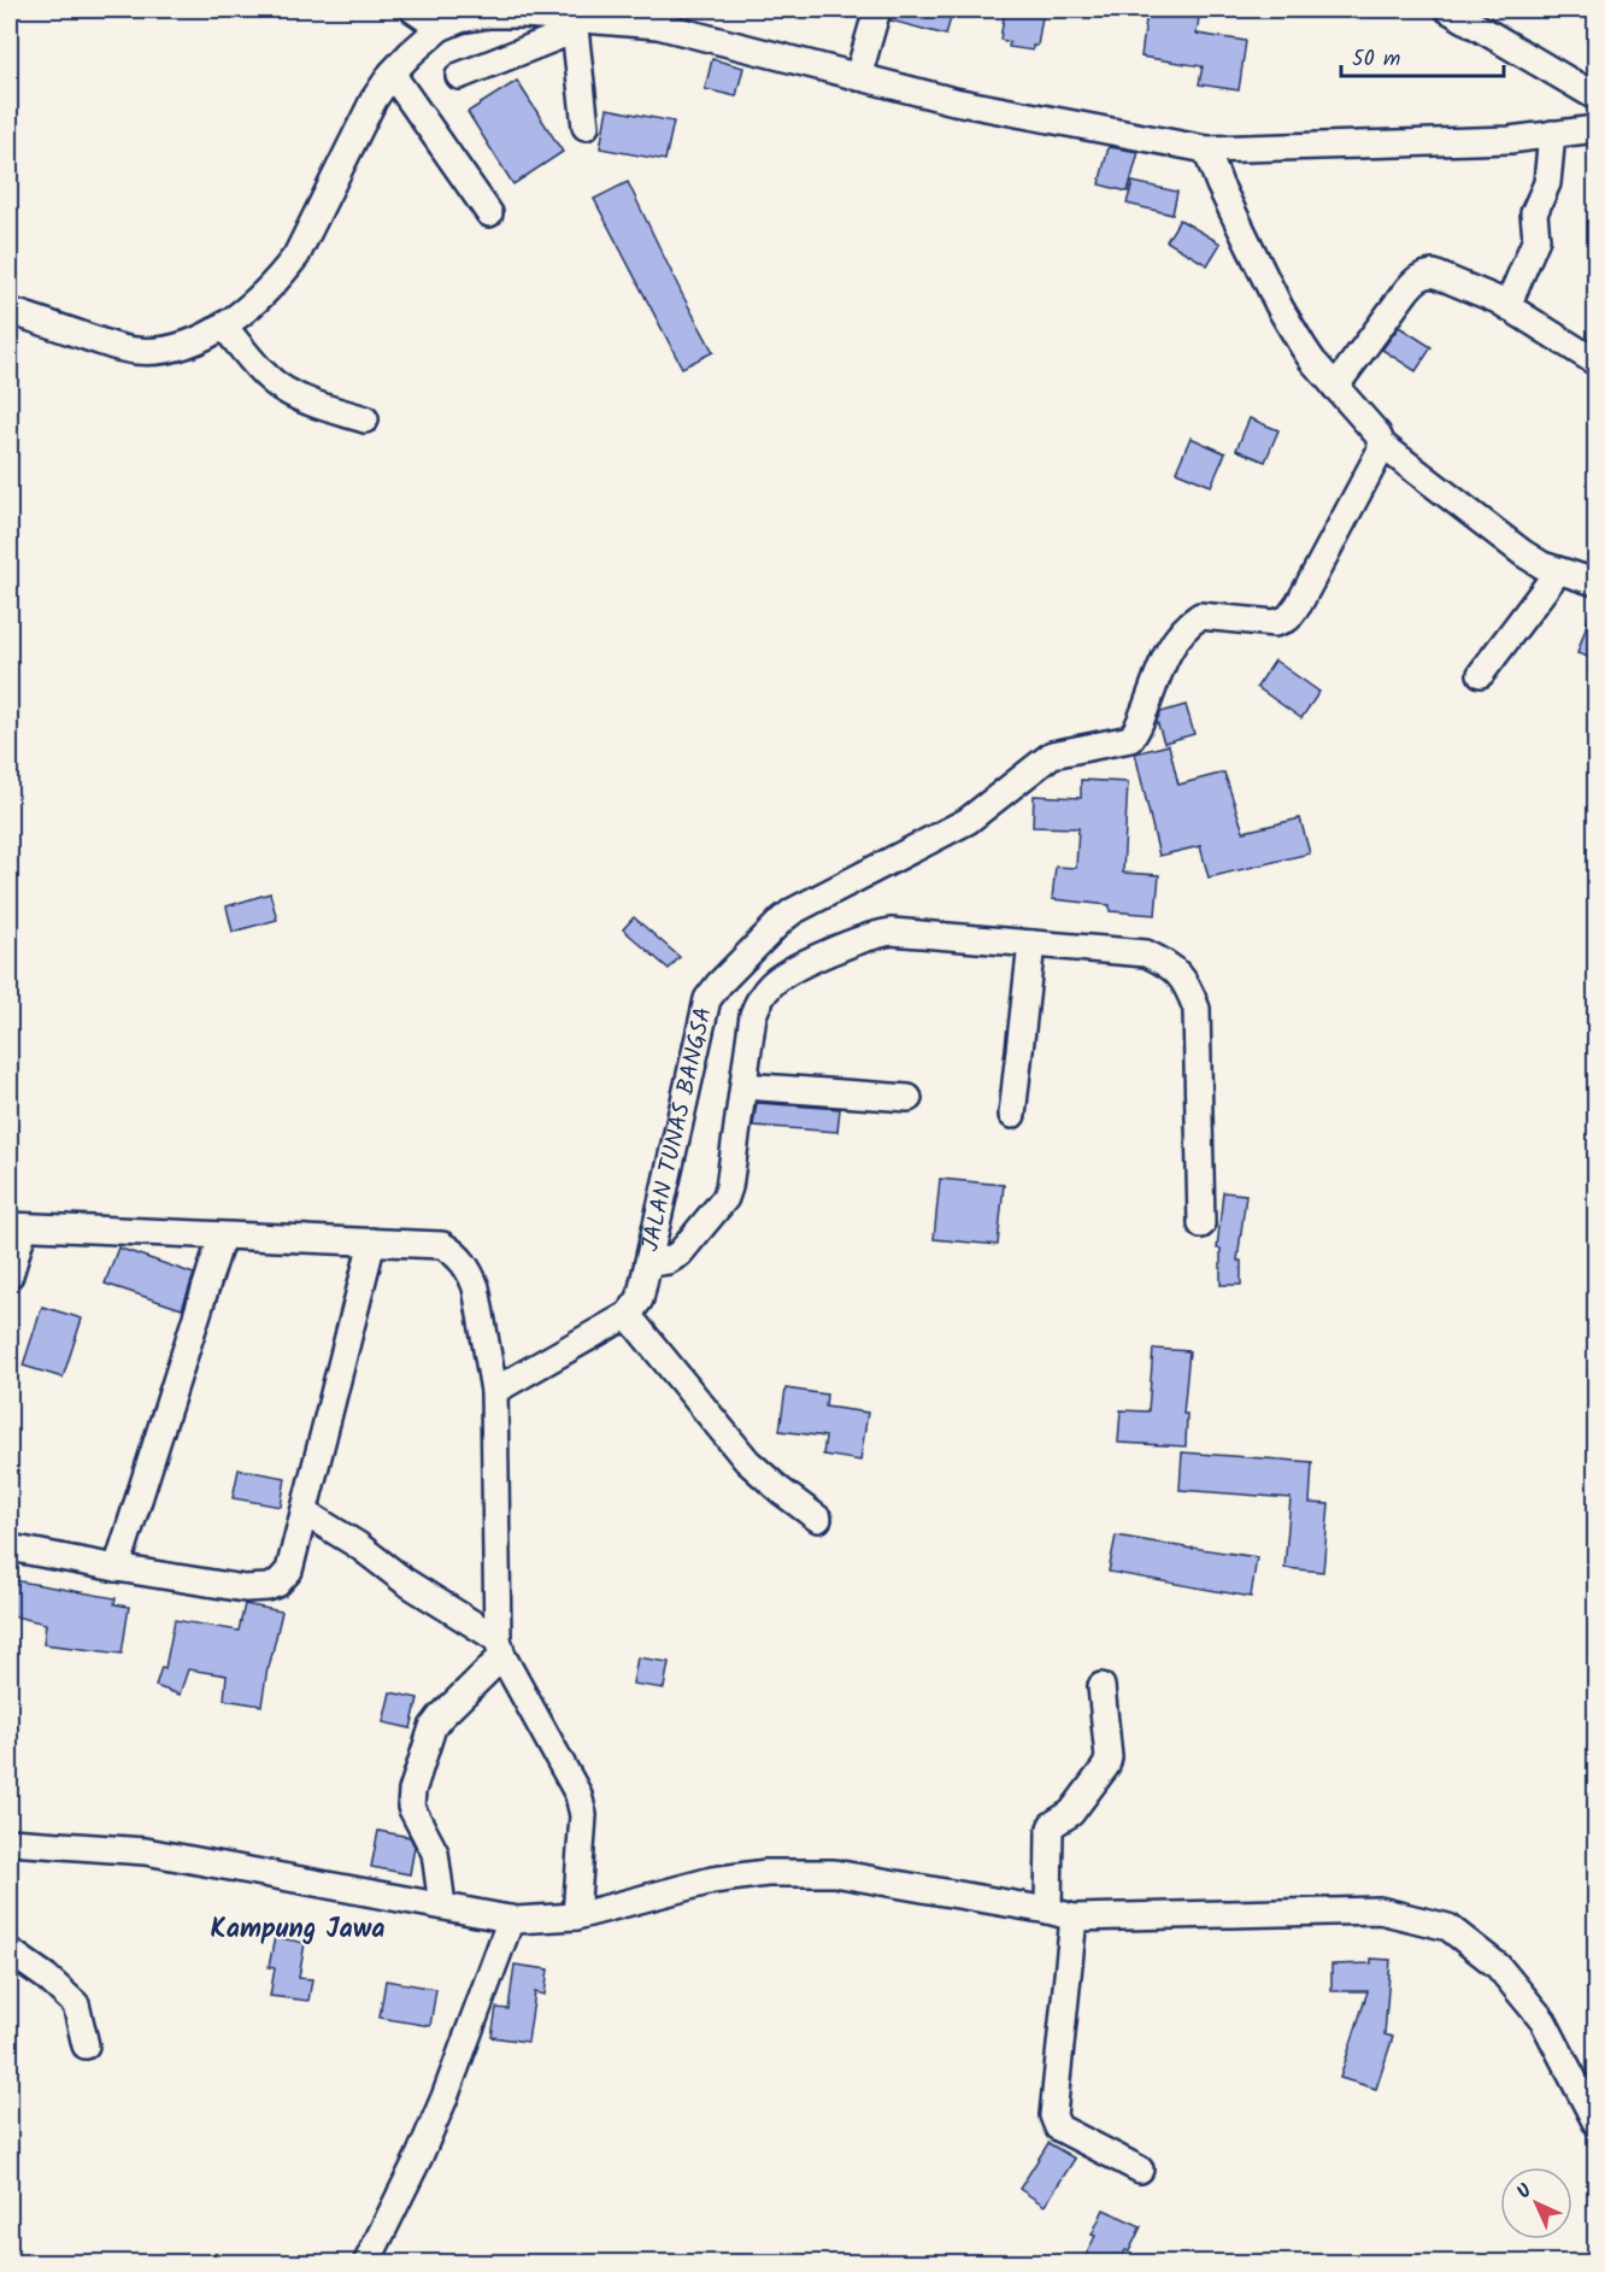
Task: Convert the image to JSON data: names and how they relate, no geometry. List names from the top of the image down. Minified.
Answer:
{"streets":{"street":["JALAN TUNAS BANGSA"]},"districts":["Kampung Jawa"],"scale_bar":"50 m","north":"top left"}
